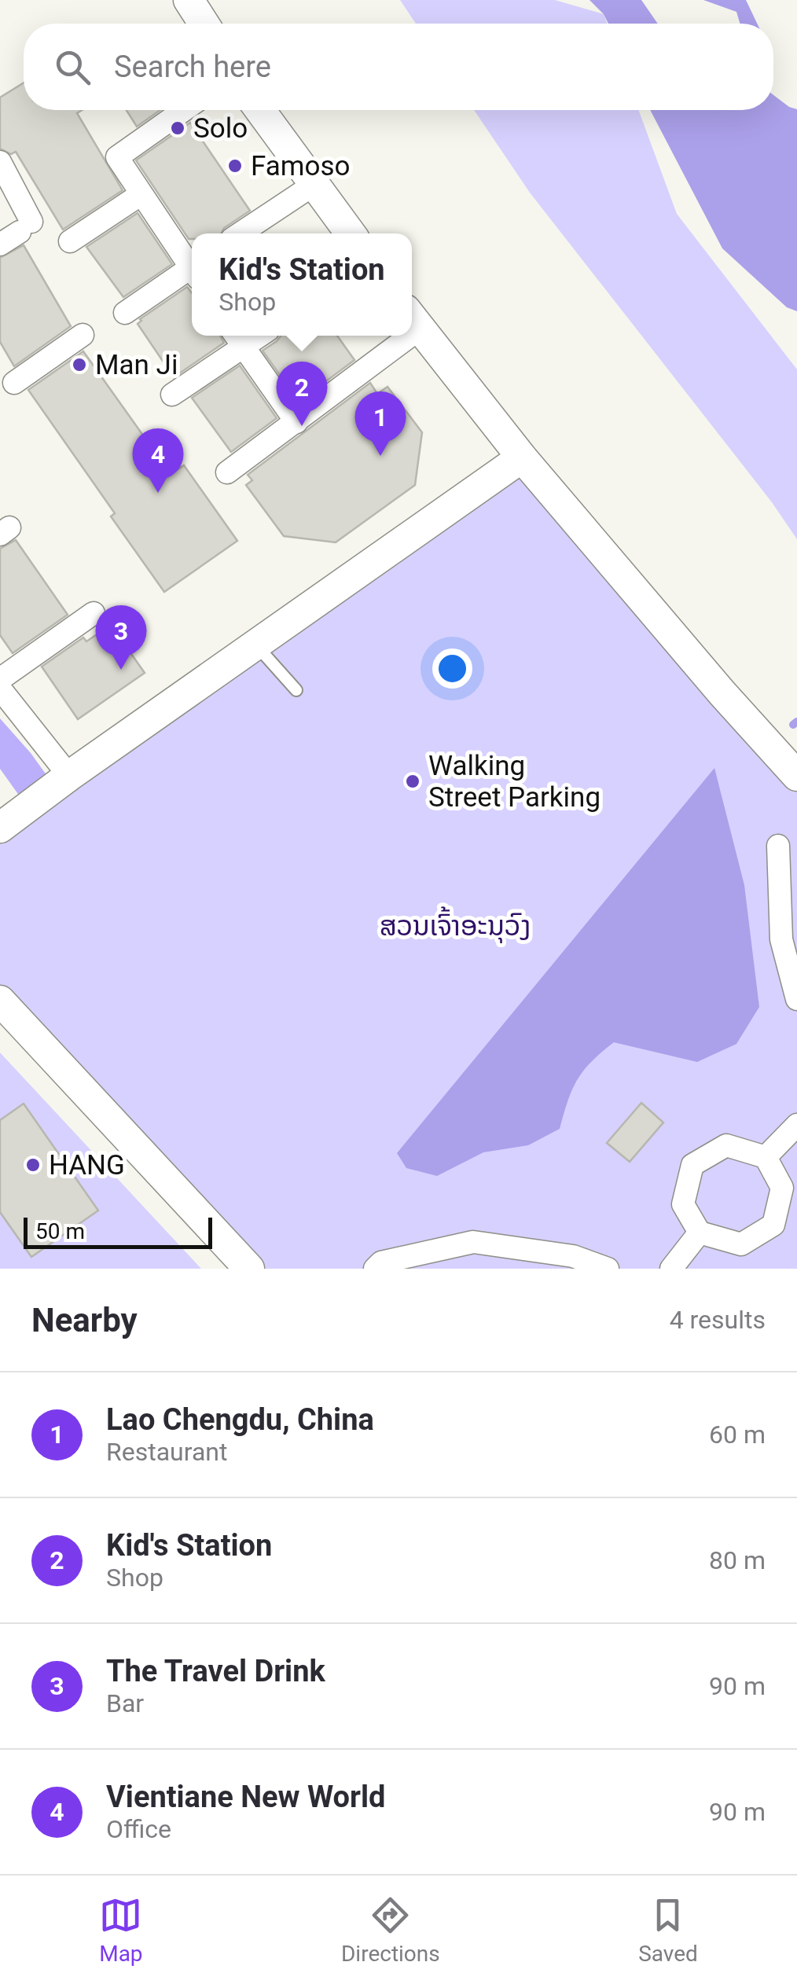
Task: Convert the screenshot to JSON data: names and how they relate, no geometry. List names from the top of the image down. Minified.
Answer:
{"parks":["ສວນເຈົ້າອະນຸວົງ"],"places":["Solo","Famoso","Man Ji","Walking Street Parking","HANG"],"scale_bar":"50 m","page":{"search":"Search here","popup":["Kid's Station","Shop"],"pins":["2","1","4","3"],"scale":"50 m","heading":["Nearby","4 results"],"list":[{"mark":"1","name":"Lao Chengdu, China","note":"Restaurant","value":"60 m"},{"mark":"2","name":"Kid's Station","note":"Shop","value":"80 m"},{"mark":"3","name":"The Travel Drink","note":"Bar","value":"90 m"},{"mark":"4","name":"Vientiane New World","note":"Office","value":"90 m"}],"nav":["Map","Directions","Saved"]}}
